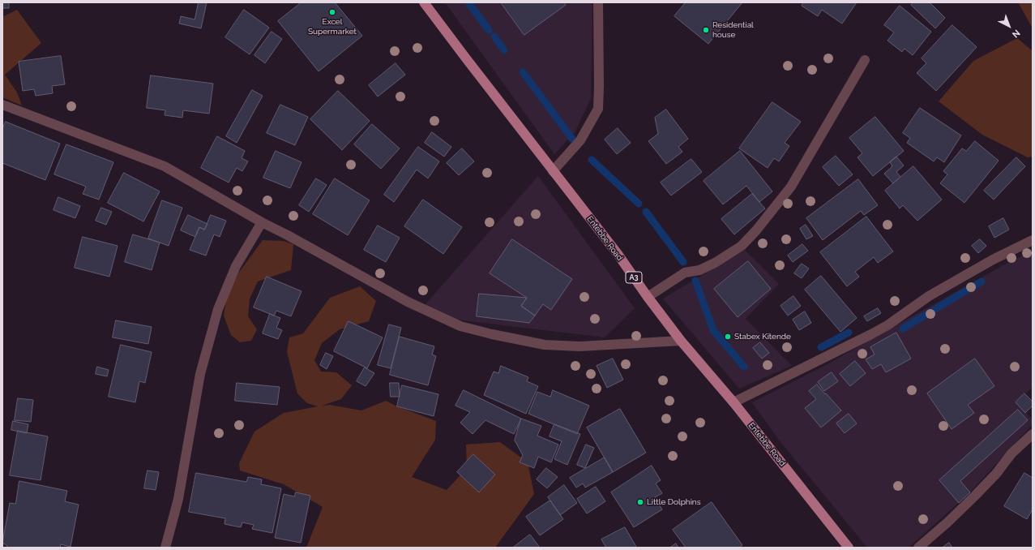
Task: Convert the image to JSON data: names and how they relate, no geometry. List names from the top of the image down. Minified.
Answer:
{"streets":{"main road":["Entebbe Road","A3"]},"places":["Excel Supermarket","Residential house","Stabex Kitende","Little Dolphins"],"north":"bottom right"}
